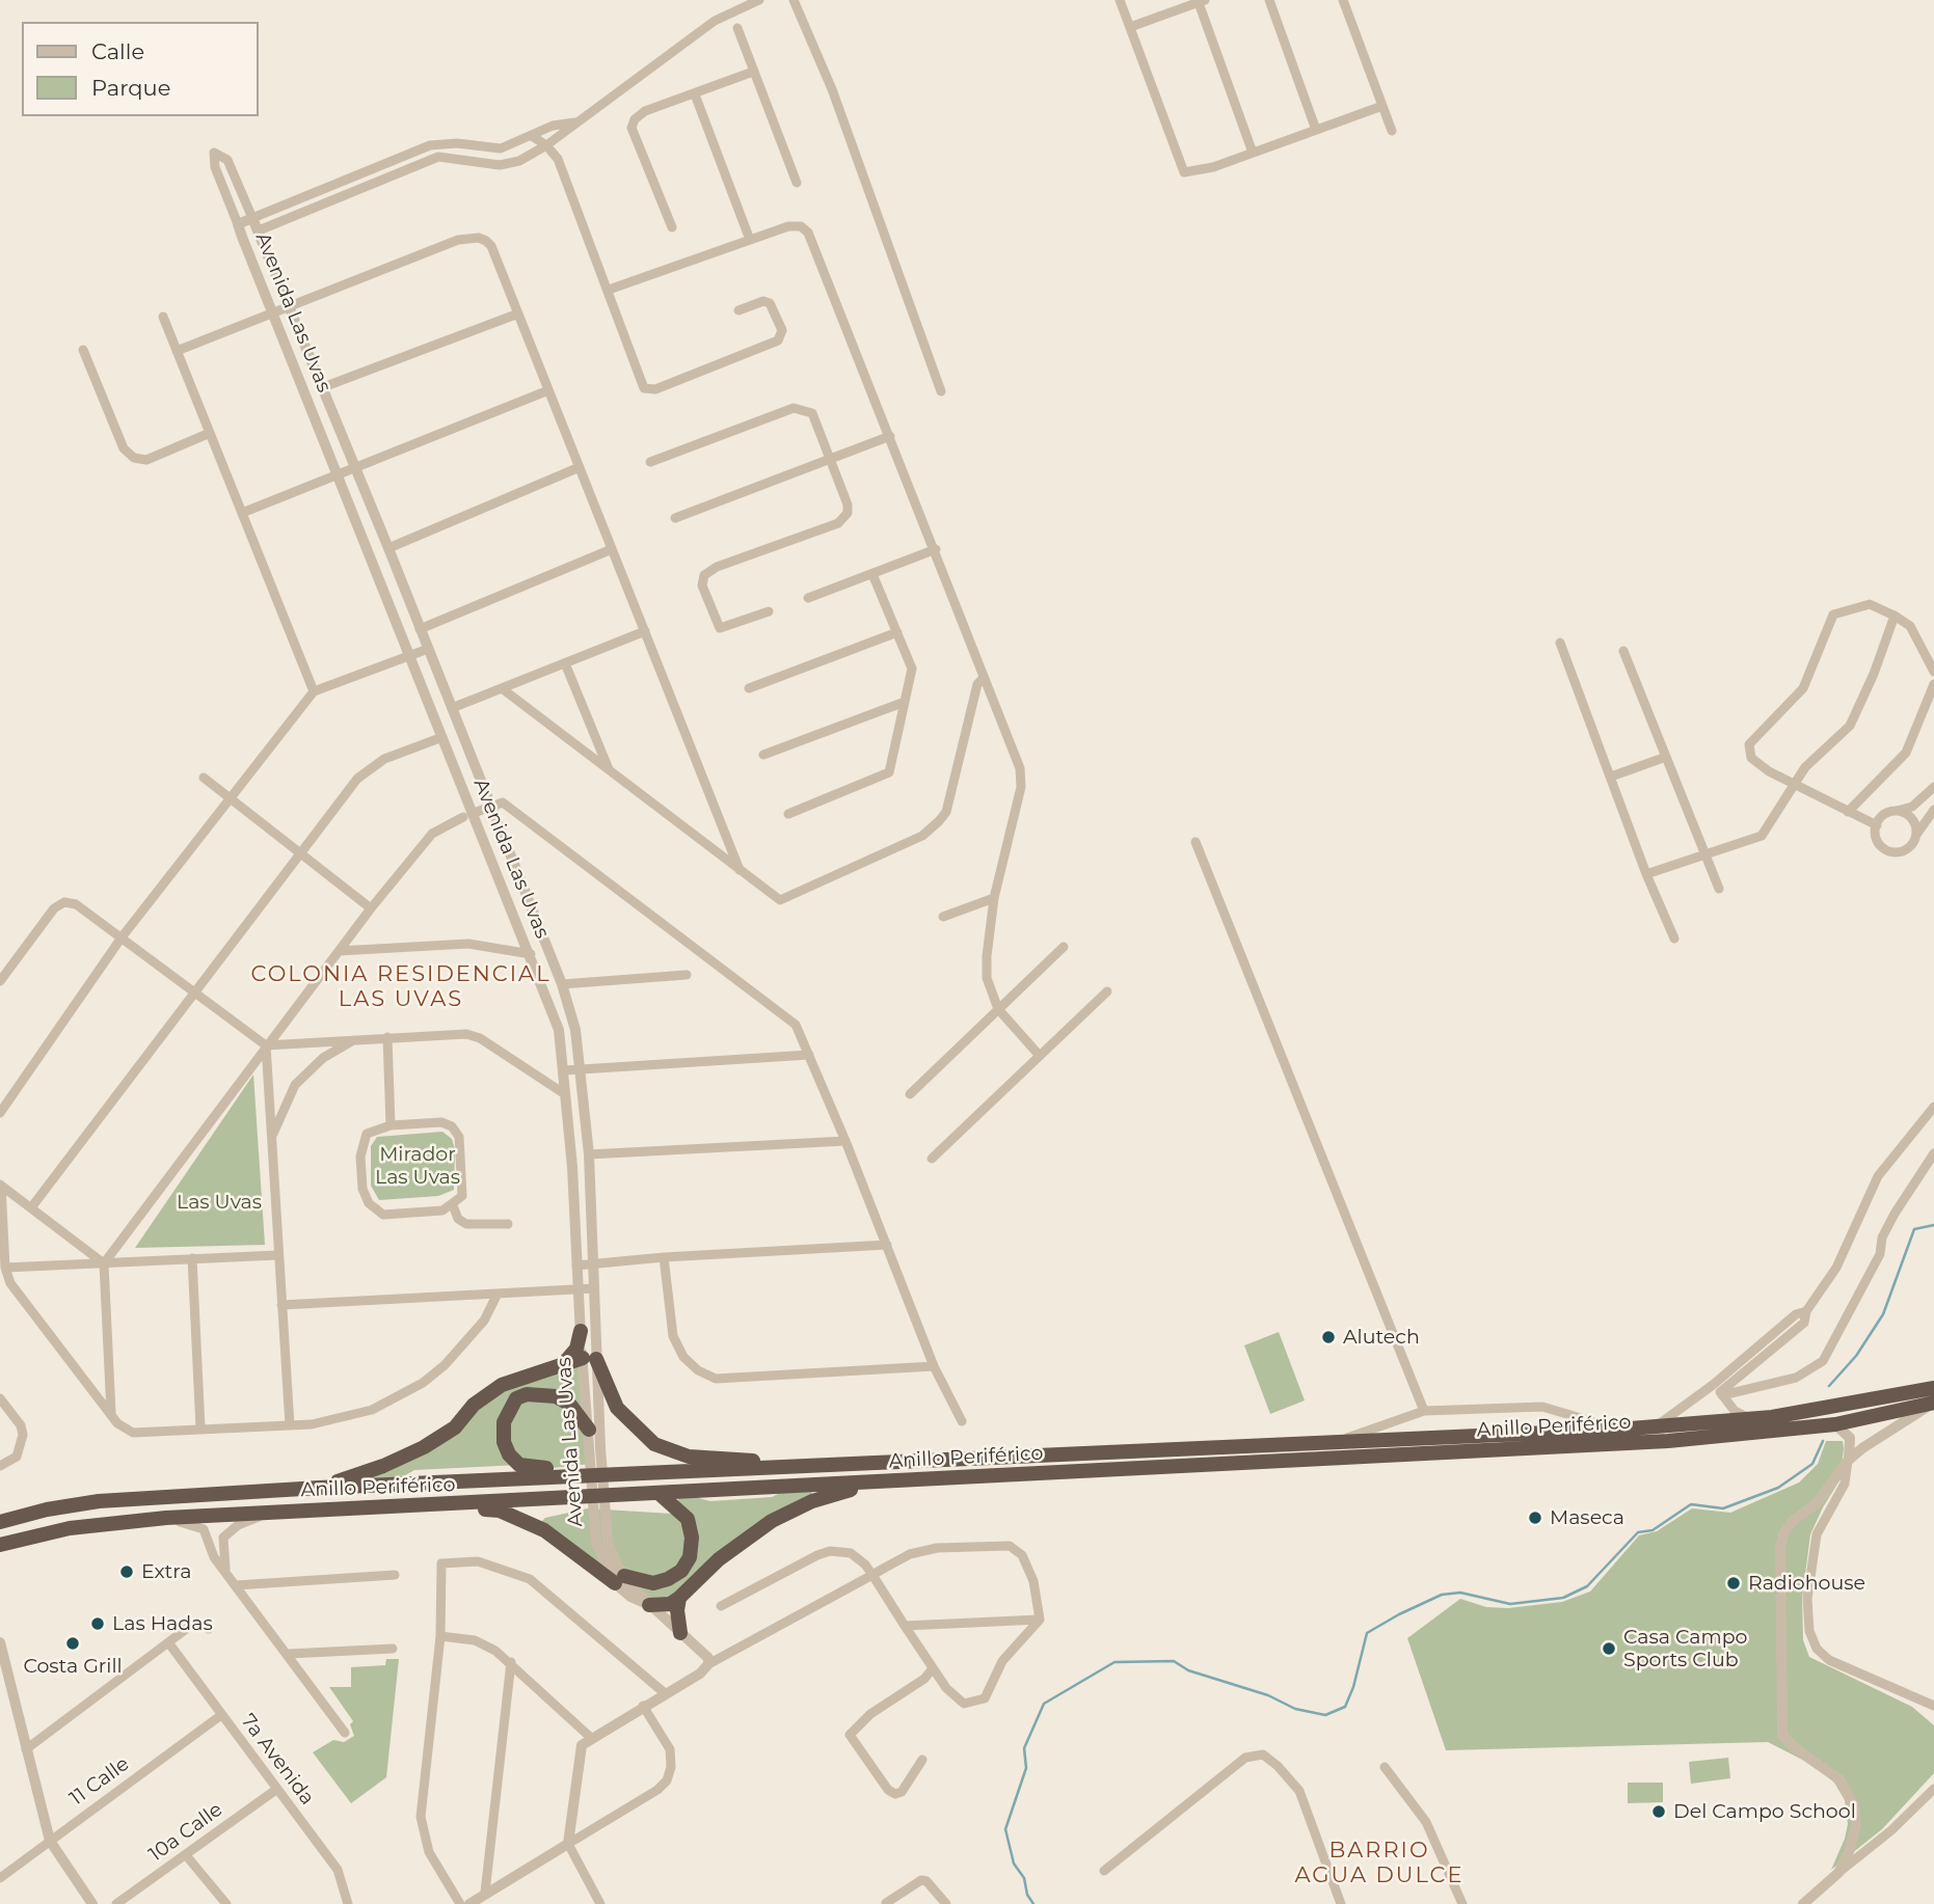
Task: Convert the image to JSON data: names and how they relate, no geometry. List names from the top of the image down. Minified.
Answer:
{"streets":{"highway":["Anillo Periférico"],"street":["Avenida Las Uvas","7a Avenida","11 Calle","10a Calle"]},"crossings":[["7a Avenida","11 Calle"],["7a Avenida","10a Calle"]],"districts":["COLONIA RESIDENCIAL LAS UVAS","BARRIO AGUA DULCE"],"parks":["Mirador Las Uvas","Las Uvas"],"places":["Alutech","Maseca","Extra","Radiohouse","Las Hadas","Costa Grill","Casa Campo Sports Club","Del Campo School"],"legend":["Calle","Parque"]}
